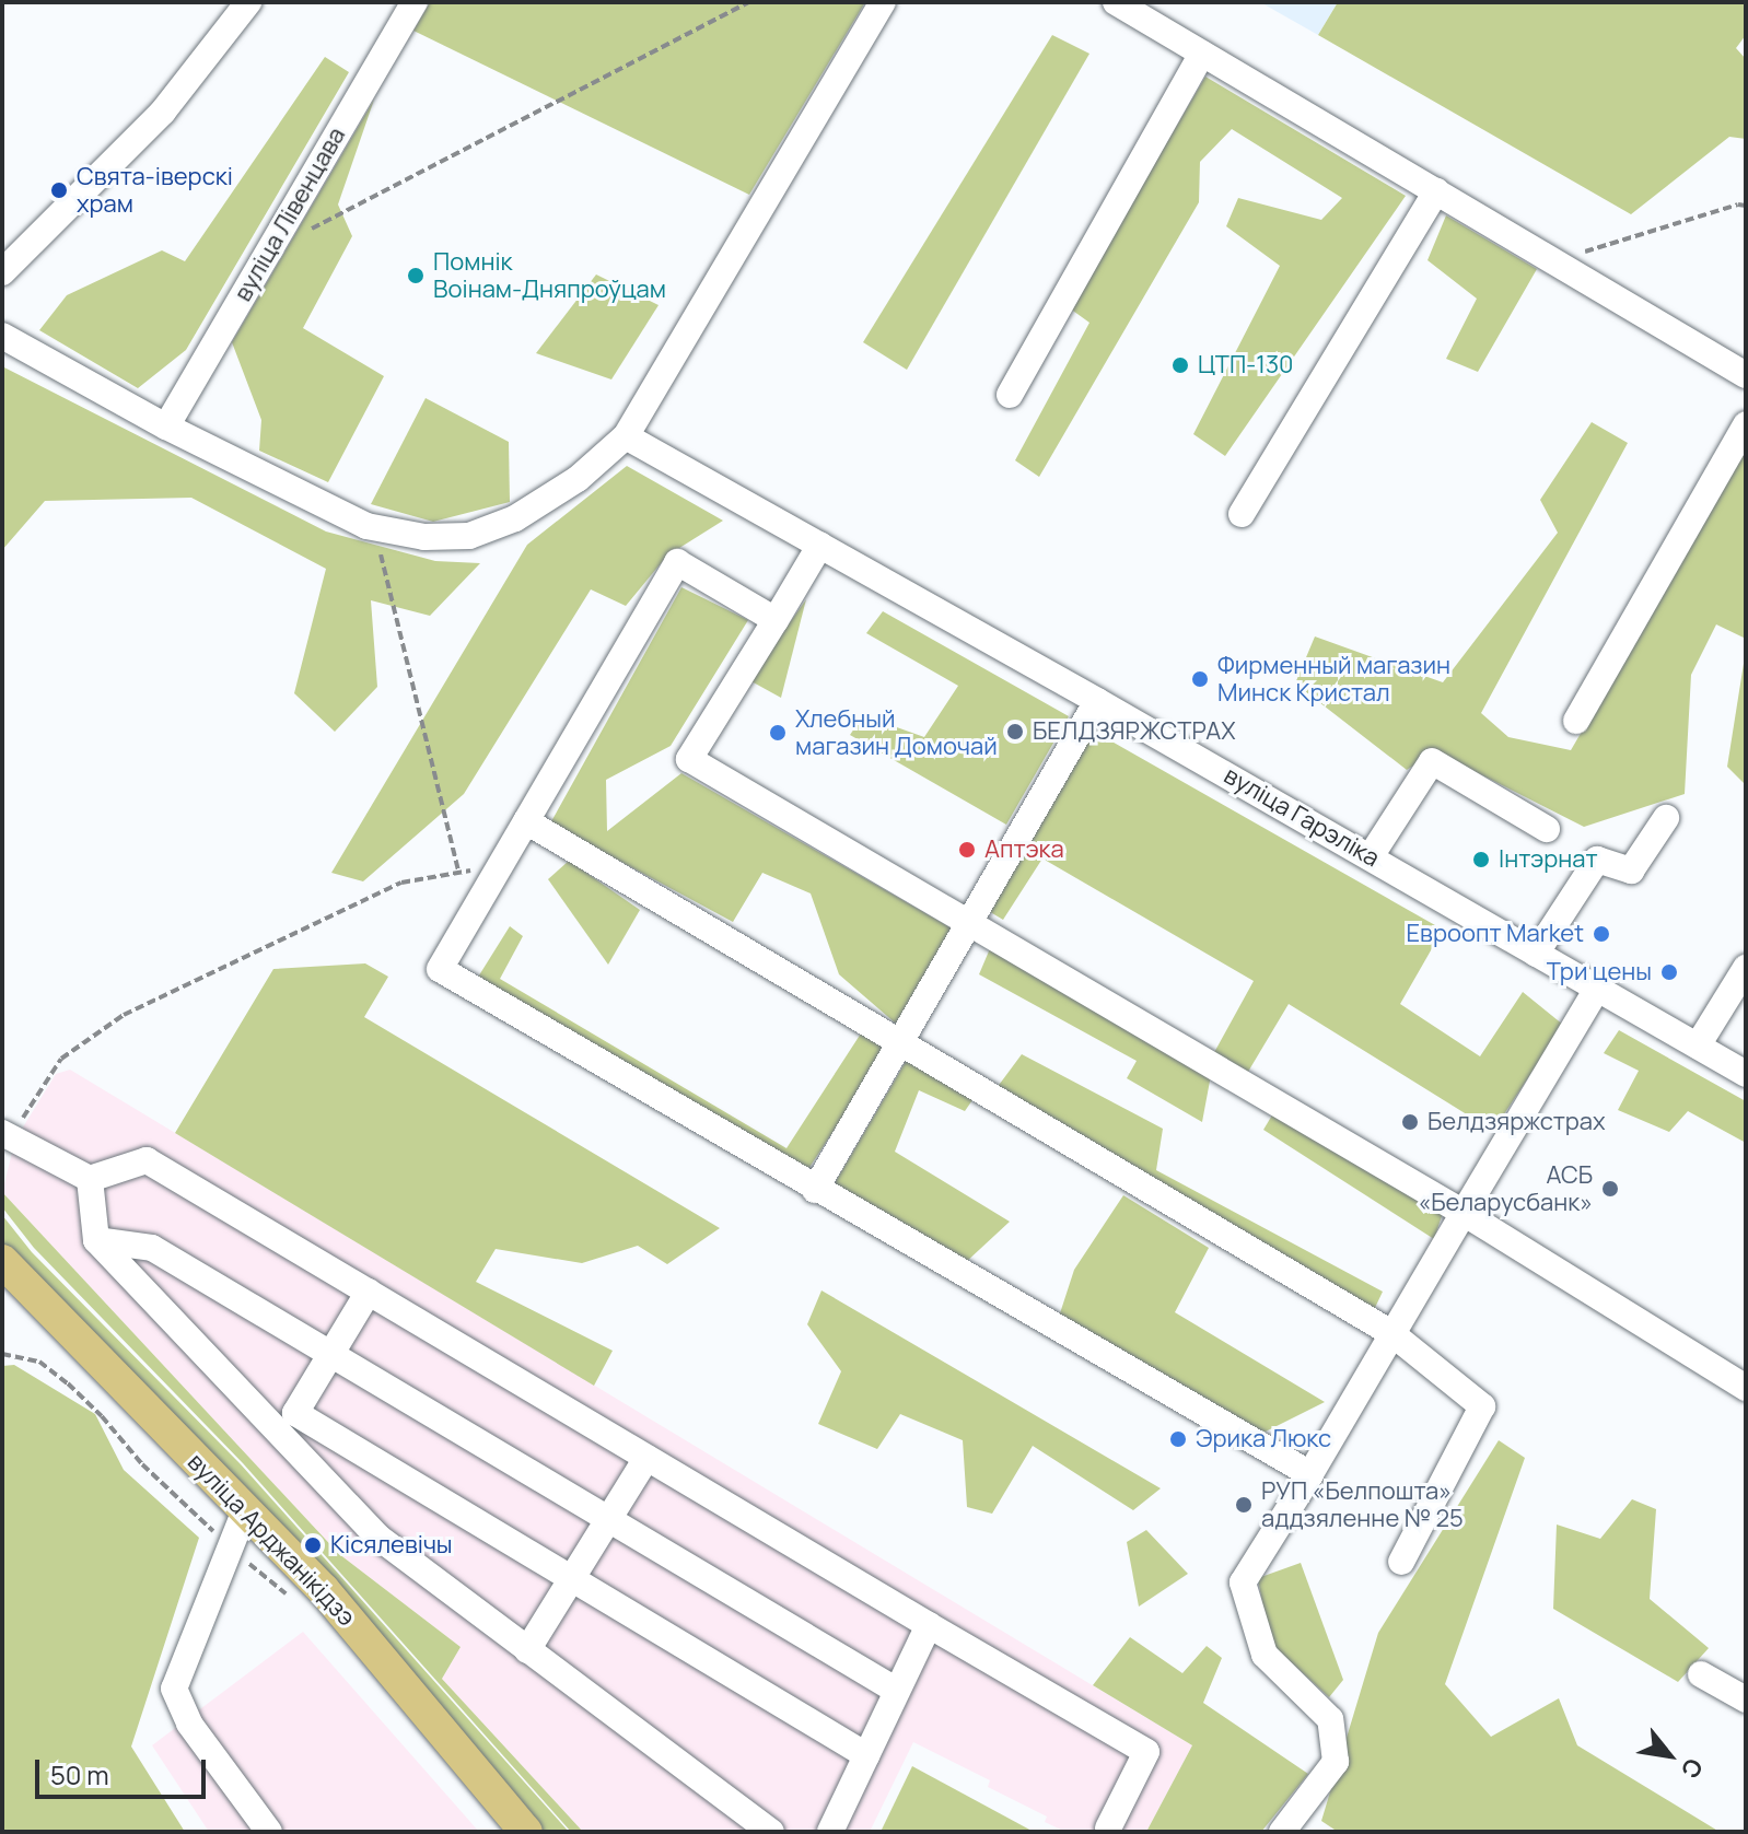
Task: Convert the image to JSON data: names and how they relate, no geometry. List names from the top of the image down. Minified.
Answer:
{"streets":{"main road":["вуліца Арджанікідзэ"],"street":["вуліца Лівенцава","вуліца Гарэліка"]},"places":["Свята-іверскі храм","Помнік Воінам-Дняпроўцам","ЦТП-130","Фирменный магазин Минск Кристал","БЕЛДЗЯРЖСТРАХ","Хлебный магазин Домочай","Аптэка","Інтэрнат","Евроопт Market","Три цены","Белдзяржстрах","АСБ «Беларусбанк»","Эрика Люкс","РУП «Белпошта» аддзяленне № 25","Кісялевічы"],"scale_bar":"50 m","north":"bottom right"}
